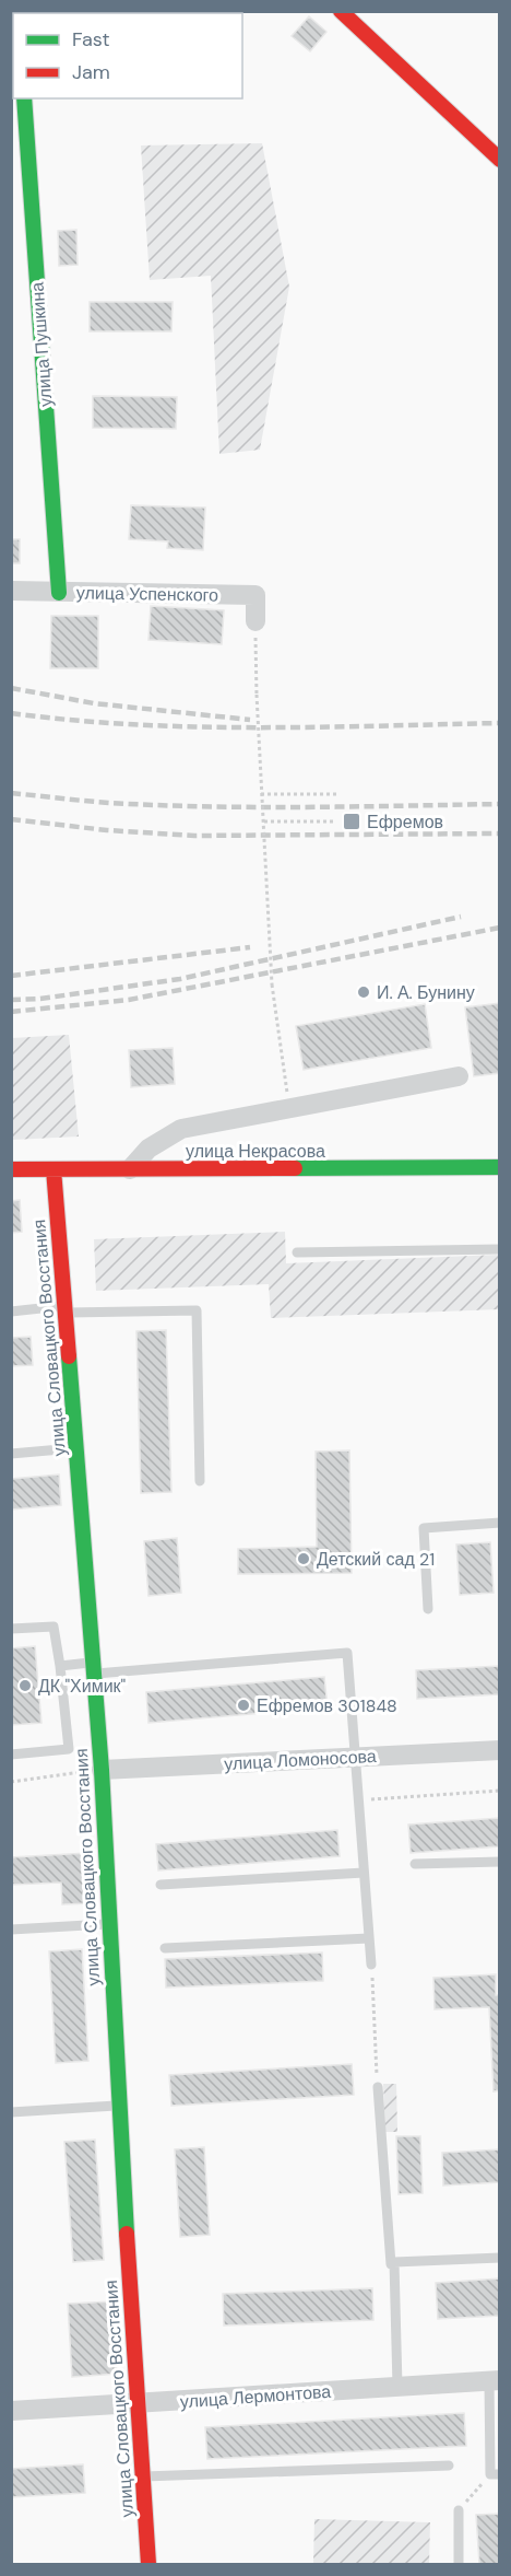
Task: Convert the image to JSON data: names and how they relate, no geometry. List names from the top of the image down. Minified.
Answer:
{"streets":{"street":["улица Пушкина","улица Успенского","улица Некрасова","улица Словацкого Восстания","улица Ломоносова","улица Лермонтова"]},"crossings":[["улица Пушкина","улица Успенского"],["улица Некрасова","улица Словацкого Восстания"],["улица Словацкого Восстания","улица Ломоносова"],["улица Словацкого Восстания","улица Лермонтова"]],"places":{"transit":["Ефремов"],"other":["И. А. Бунину","Детский сад 21","ДК \"Химик\"","Ефремов 301848"]},"legend":["Fast","Jam"]}
